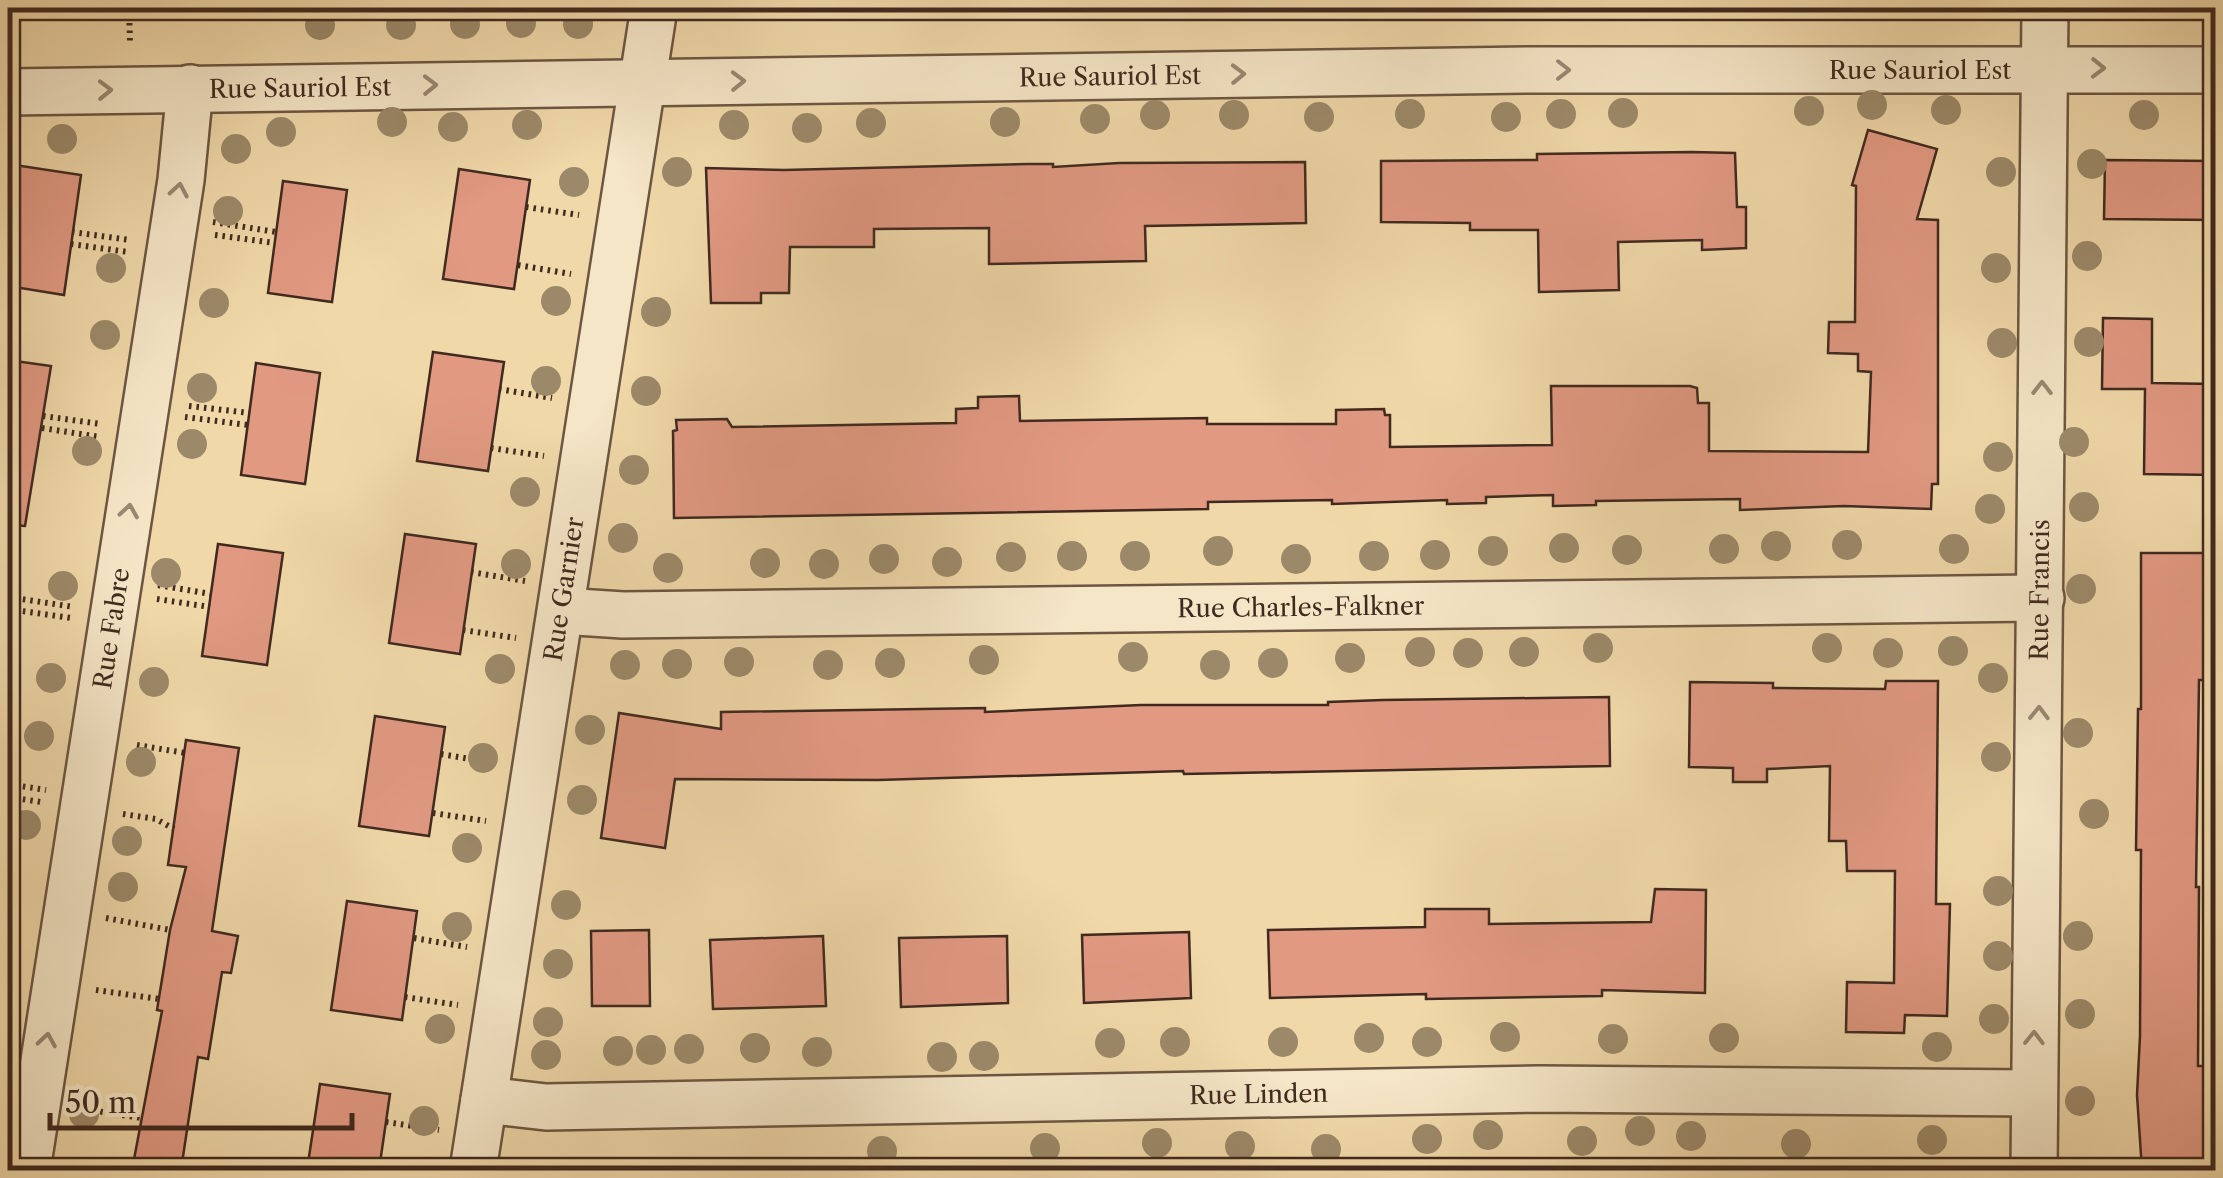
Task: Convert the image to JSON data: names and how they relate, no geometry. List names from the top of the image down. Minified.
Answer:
{"streets":{"street":["Rue Sauriol Est","Rue Garnier","Rue Francis","Rue Charles-Falkner","Rue Fabre","Rue Linden"]},"crossings":[["Rue Sauriol Est","Rue Garnier"],["Rue Sauriol Est","Rue Francis"],["Rue Sauriol Est","Rue Fabre"],["Rue Garnier","Rue Charles-Falkner"],["Rue Garnier","Rue Linden"],["Rue Francis","Rue Charles-Falkner"],["Rue Francis","Rue Linden"]],"one_way":["Rue Sauriol Est","Rue Francis","Rue Fabre"],"scale_bar":"50 m"}
